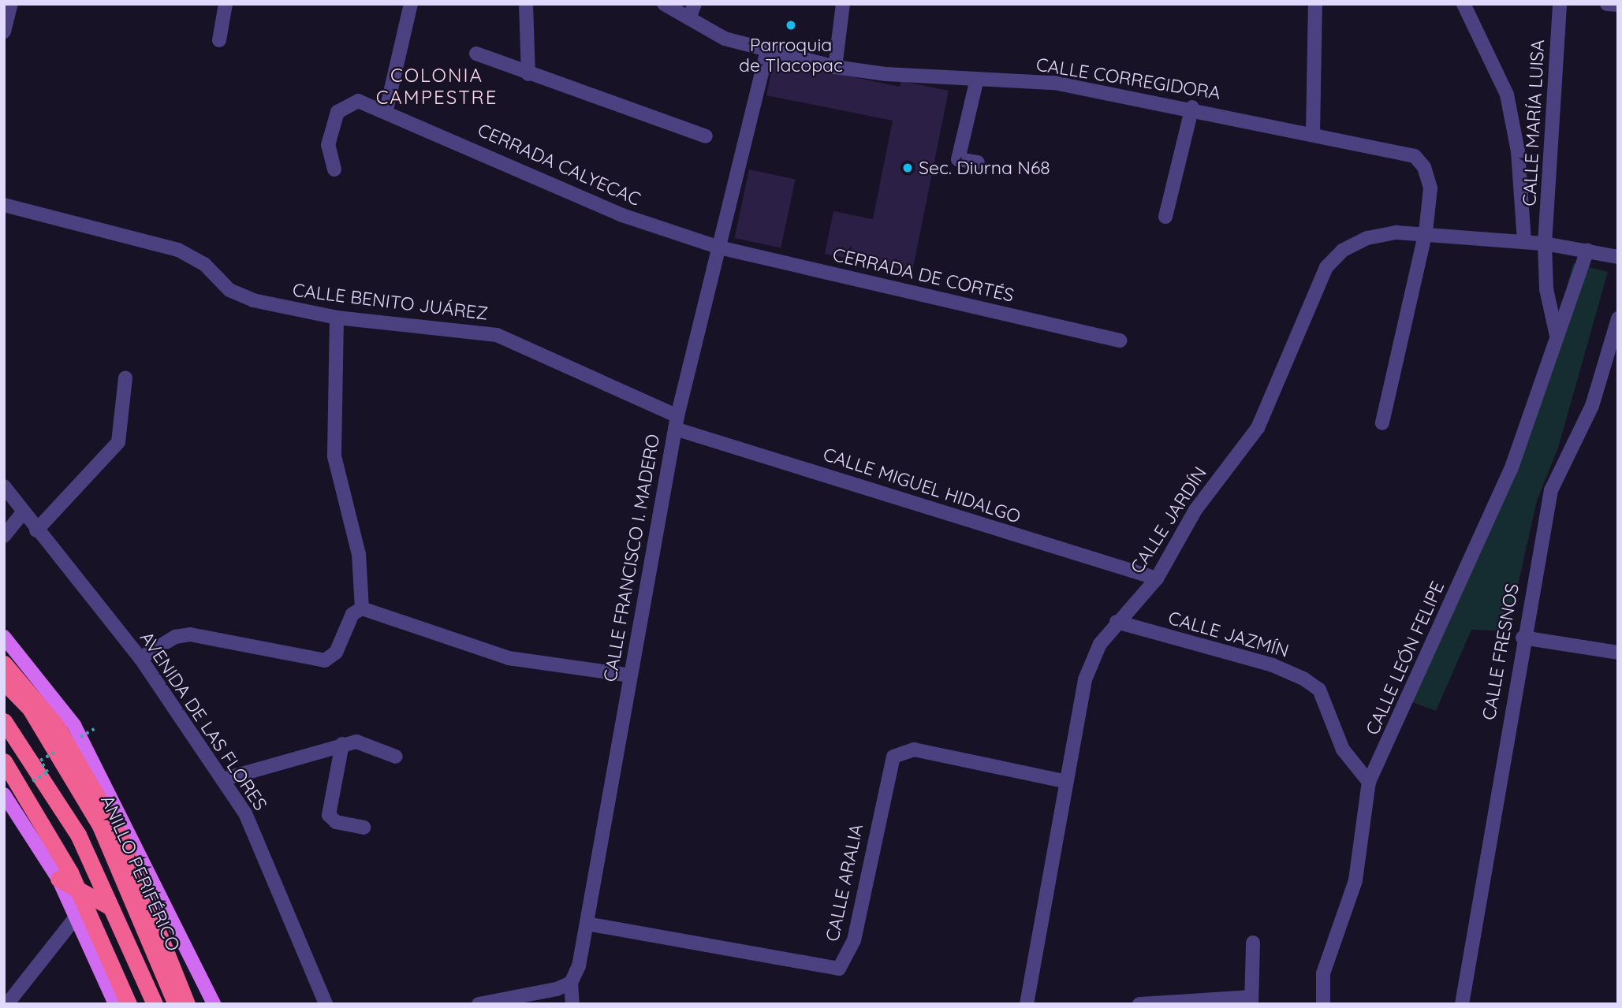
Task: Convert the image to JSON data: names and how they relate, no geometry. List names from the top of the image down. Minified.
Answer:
{"streets":{"highway":["ANILLO PERIFÉRICO"],"street":["CALLE CORREGIDORA","CALLE MARÍA LUISA","CERRADA CALYECAC","CERRADA DE CORTÉS","CALLE BENITO JUÁREZ","CALLE MIGUEL HIDALGO","CALLE JARDÍN","CALLE FRANCISCO I. MADERO","CALLE JAZMÍN","CALLE FRESNOS","CALLE LEÓN FELIPE","AVENIDA DE LAS FLORES","CALLE ARALIA"]},"crossings":[["CALLE CORREGIDORA","CALLE JARDÍN"],["CALLE CORREGIDORA","CALLE FRANCISCO I. MADERO"],["CALLE MARÍA LUISA","CALLE JARDÍN"],["CERRADA CALYECAC","CERRADA DE CORTÉS"],["CERRADA CALYECAC","CALLE FRANCISCO I. MADERO"],["CERRADA DE CORTÉS","CALLE FRANCISCO I. MADERO"],["CALLE BENITO JUÁREZ","CALLE MIGUEL HIDALGO"],["CALLE BENITO JUÁREZ","CALLE FRANCISCO I. MADERO"],["CALLE MIGUEL HIDALGO","CALLE JARDÍN"],["CALLE MIGUEL HIDALGO","CALLE FRANCISCO I. MADERO"],["CALLE JARDÍN","CALLE JAZMÍN"],["CALLE JARDÍN","CALLE LEÓN FELIPE"],["CALLE JARDÍN","CALLE ARALIA"],["CALLE FRANCISCO I. MADERO","CALLE ARALIA"],["CALLE JAZMÍN","CALLE LEÓN FELIPE"]],"districts":["COLONIA CAMPESTRE"],"places":["Parroquia de Tlacopac","Sec. Diurna N68"]}
